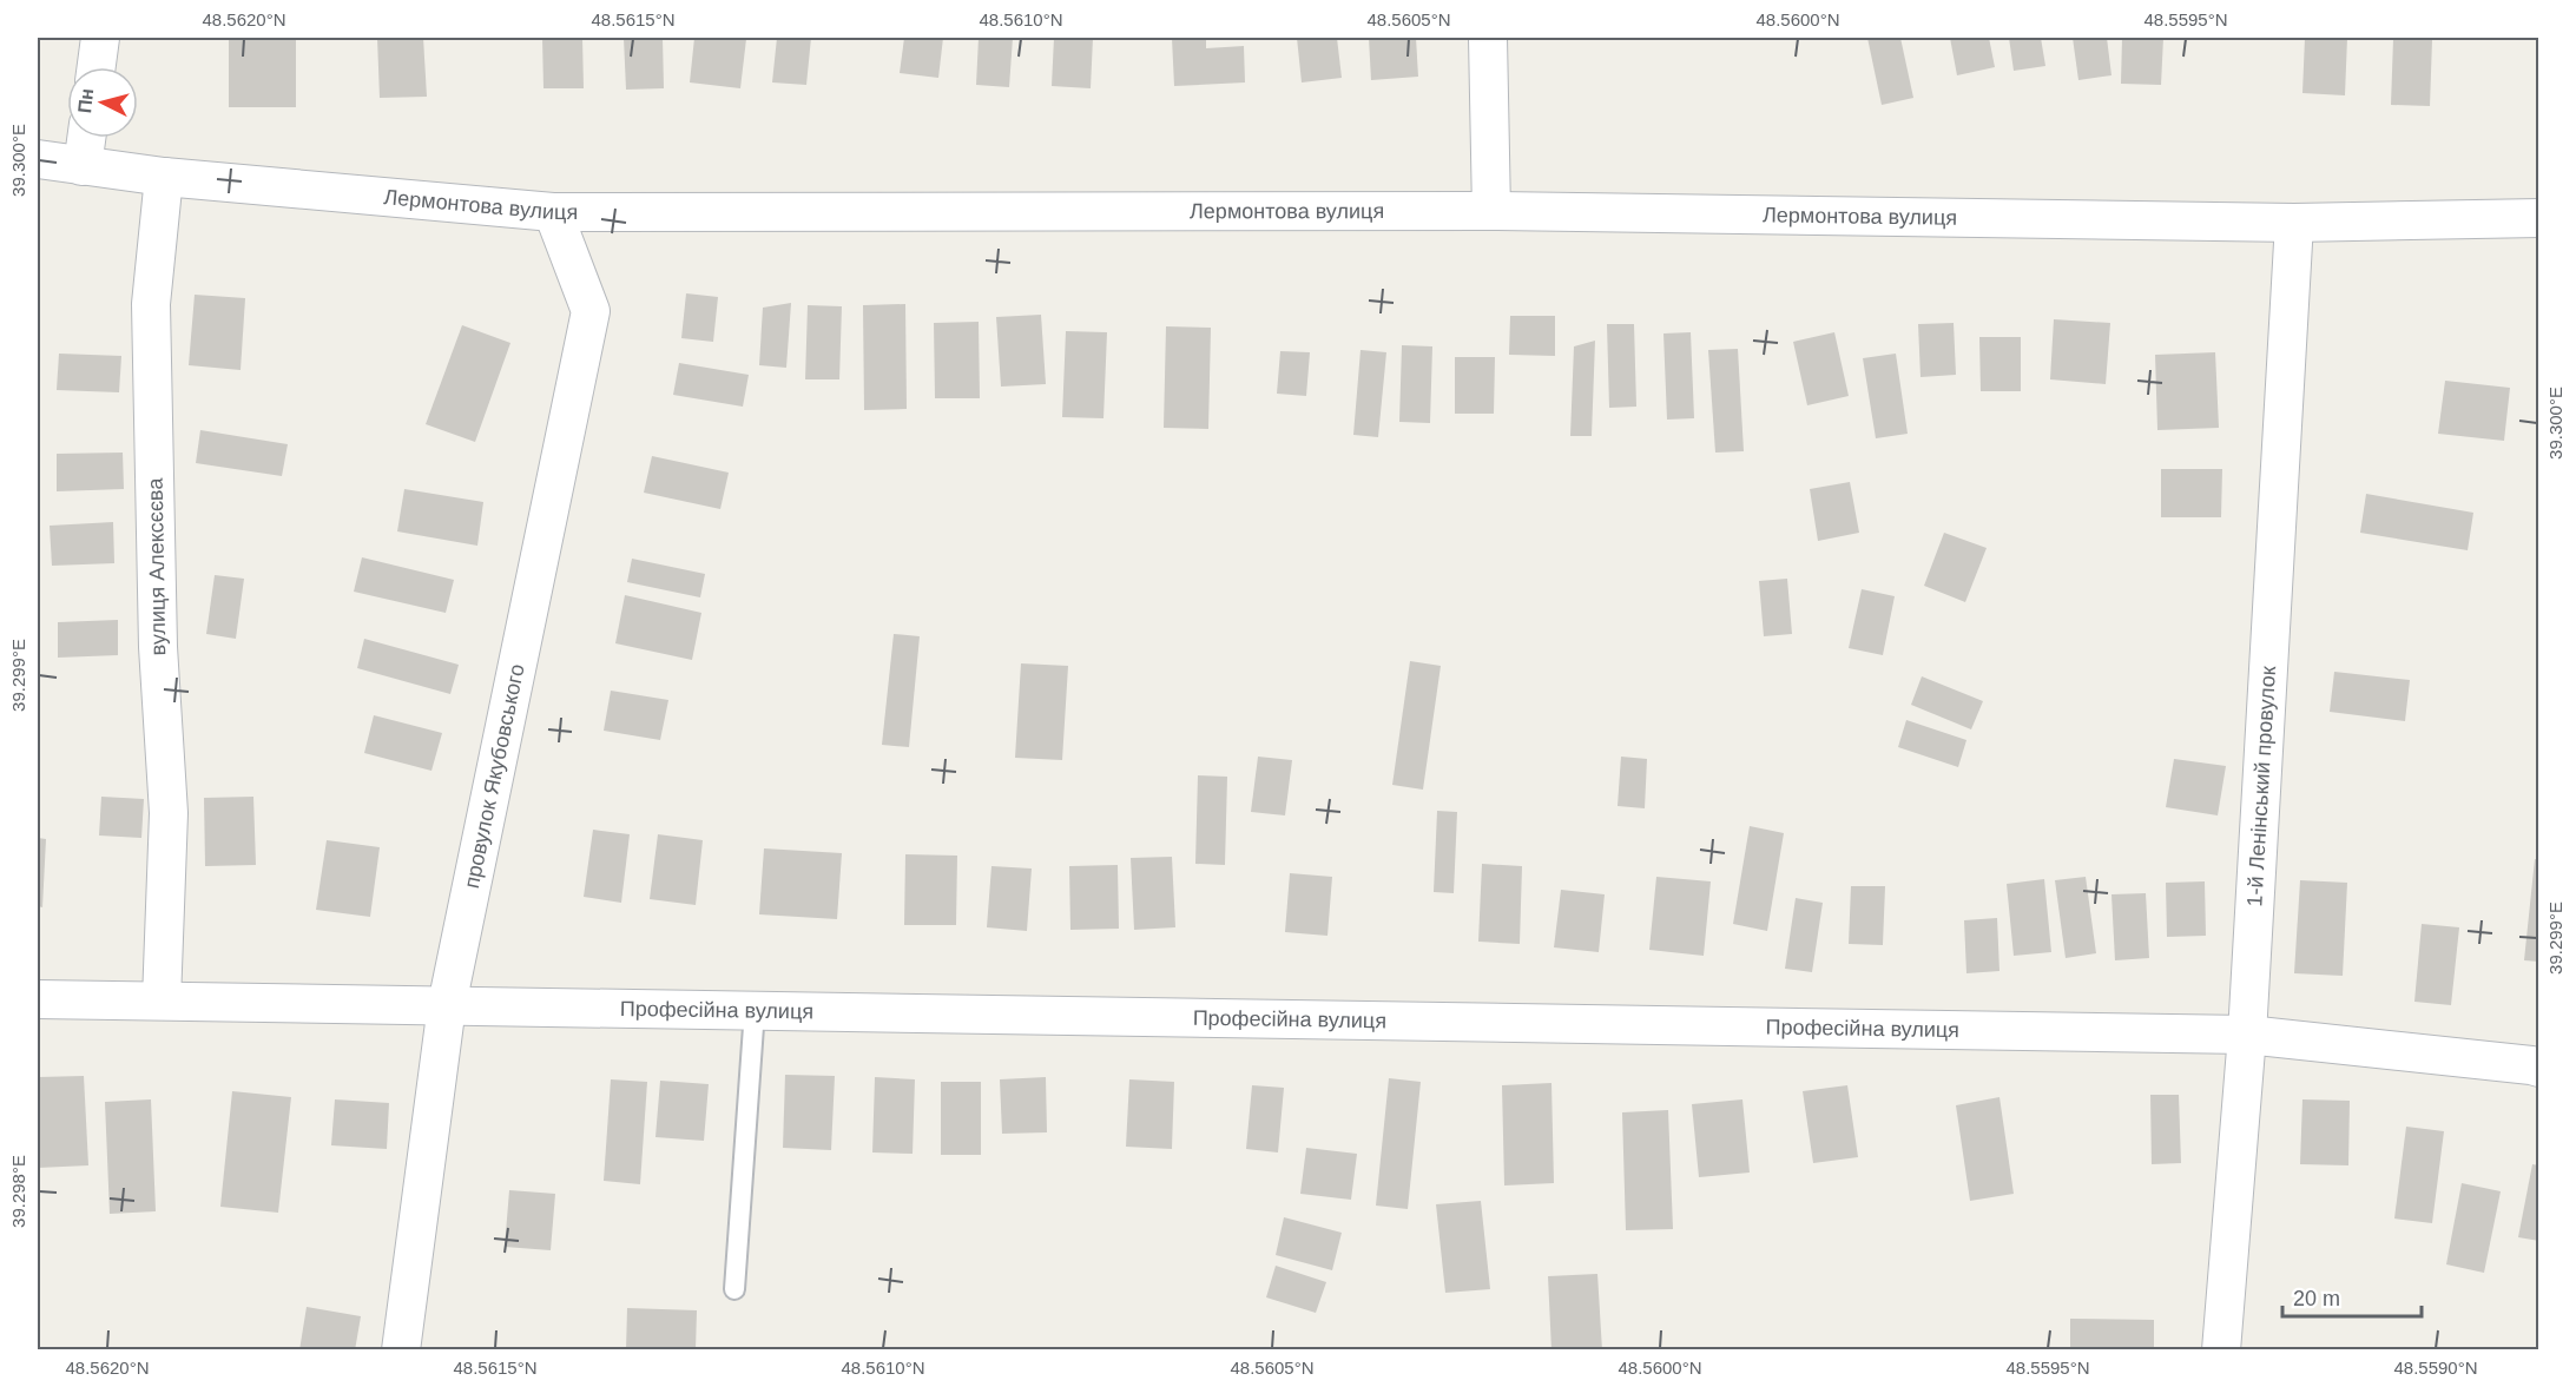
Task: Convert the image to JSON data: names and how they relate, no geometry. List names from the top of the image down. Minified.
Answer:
{"streets":{"street":["Лермонтова вулиця","вулиця Алексєєва","провулок Якубовського","1-й Ленінський провулок","Професійна вулиця"]},"crossings":[["Лермонтова вулиця","вулиця Алексєєва"],["Лермонтова вулиця","провулок Якубовського"],["Лермонтова вулиця","1-й Ленінський провулок"],["вулиця Алексєєва","Професійна вулиця"],["провулок Якубовського","Професійна вулиця"],["1-й Ленінський провулок","Професійна вулиця"]],"scale_bar":"20 m","north":"left","coordinates":["48.5620°N","48.5615°N","48.5610°N","48.5605°N","48.5600°N","48.5595°N","39.300°E","39.299°E","39.298°E","48.5590°N"]}
